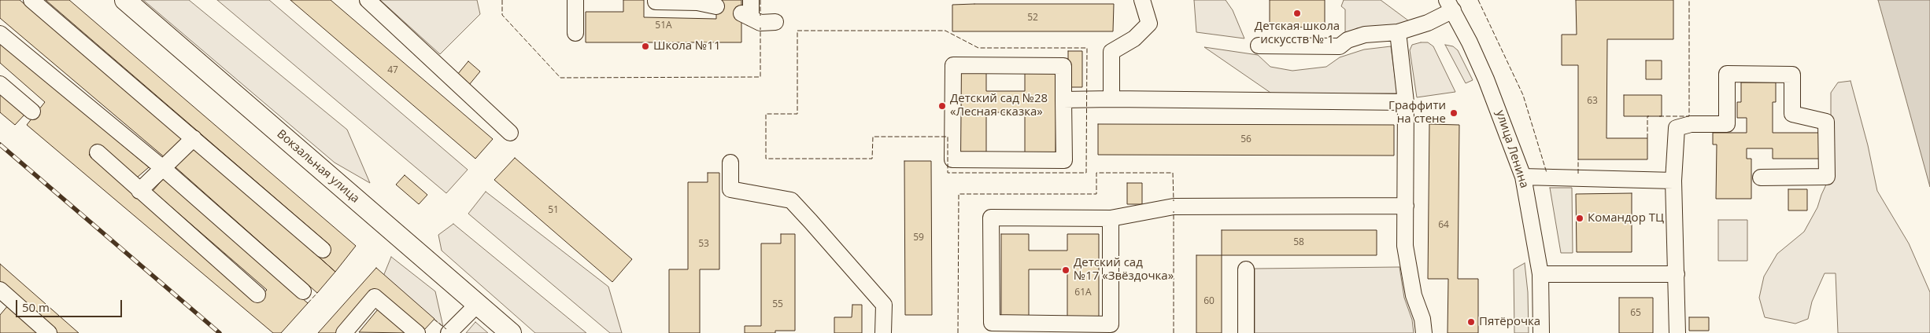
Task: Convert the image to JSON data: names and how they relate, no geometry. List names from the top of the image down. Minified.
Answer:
{"streets":{"main road":["Вокзальная улица"],"street":["улица Ленина"]},"places":["Детская школа искусств № 1","Школа №11","Детский сад №28 «Лесная сказка»","Граффити на стене","Командор ТЦ","Детский сад №17 «Звёздочка»","Пятёрочка"],"house_numbers":["52","51А","47","63","56","51","64","59","58","53","61А","60","55","65"],"scale_bar":"50 m"}
